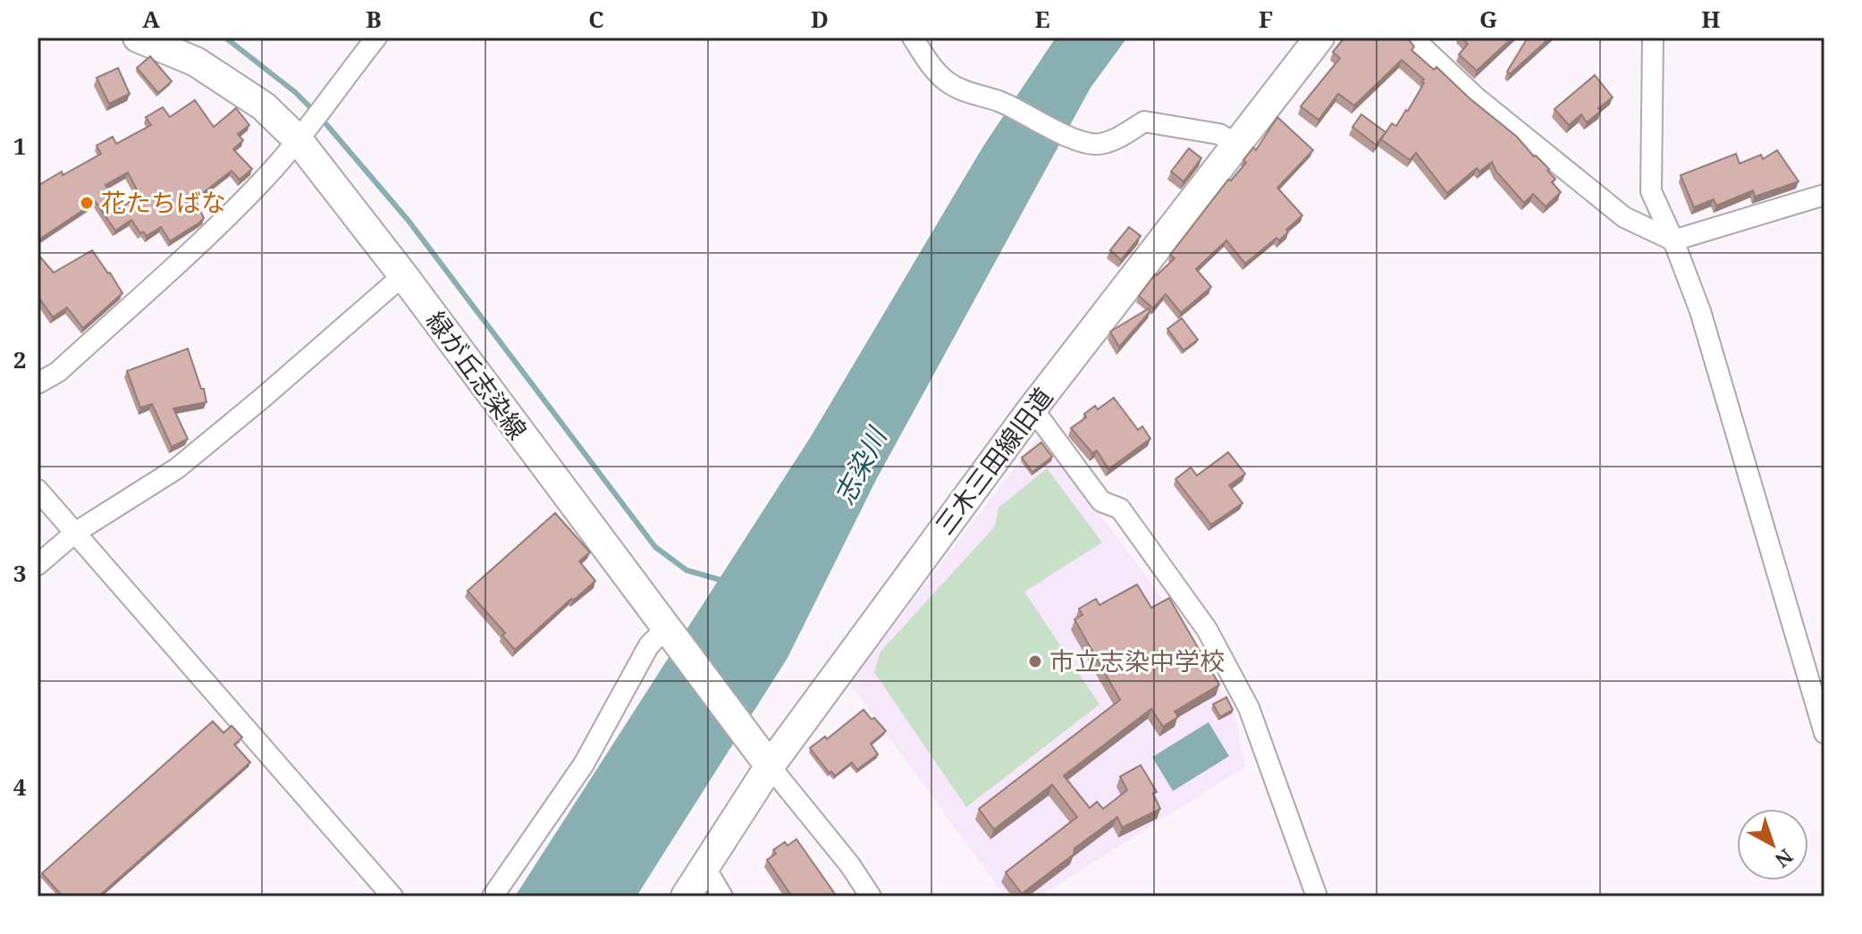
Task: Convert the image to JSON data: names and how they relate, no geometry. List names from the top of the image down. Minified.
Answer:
{"streets":{"street":["緑が丘志染線","三木三田線旧道"]},"crossings":[["緑が丘志染線","三木三田線旧道"]],"water":["志染川"],"places":["花たちばな","市立志染中学校"],"north":"bottom right","grid":{"columns":["A","B","C","D","E","F","G","H"],"rows":["1","2","3","4"]}}
